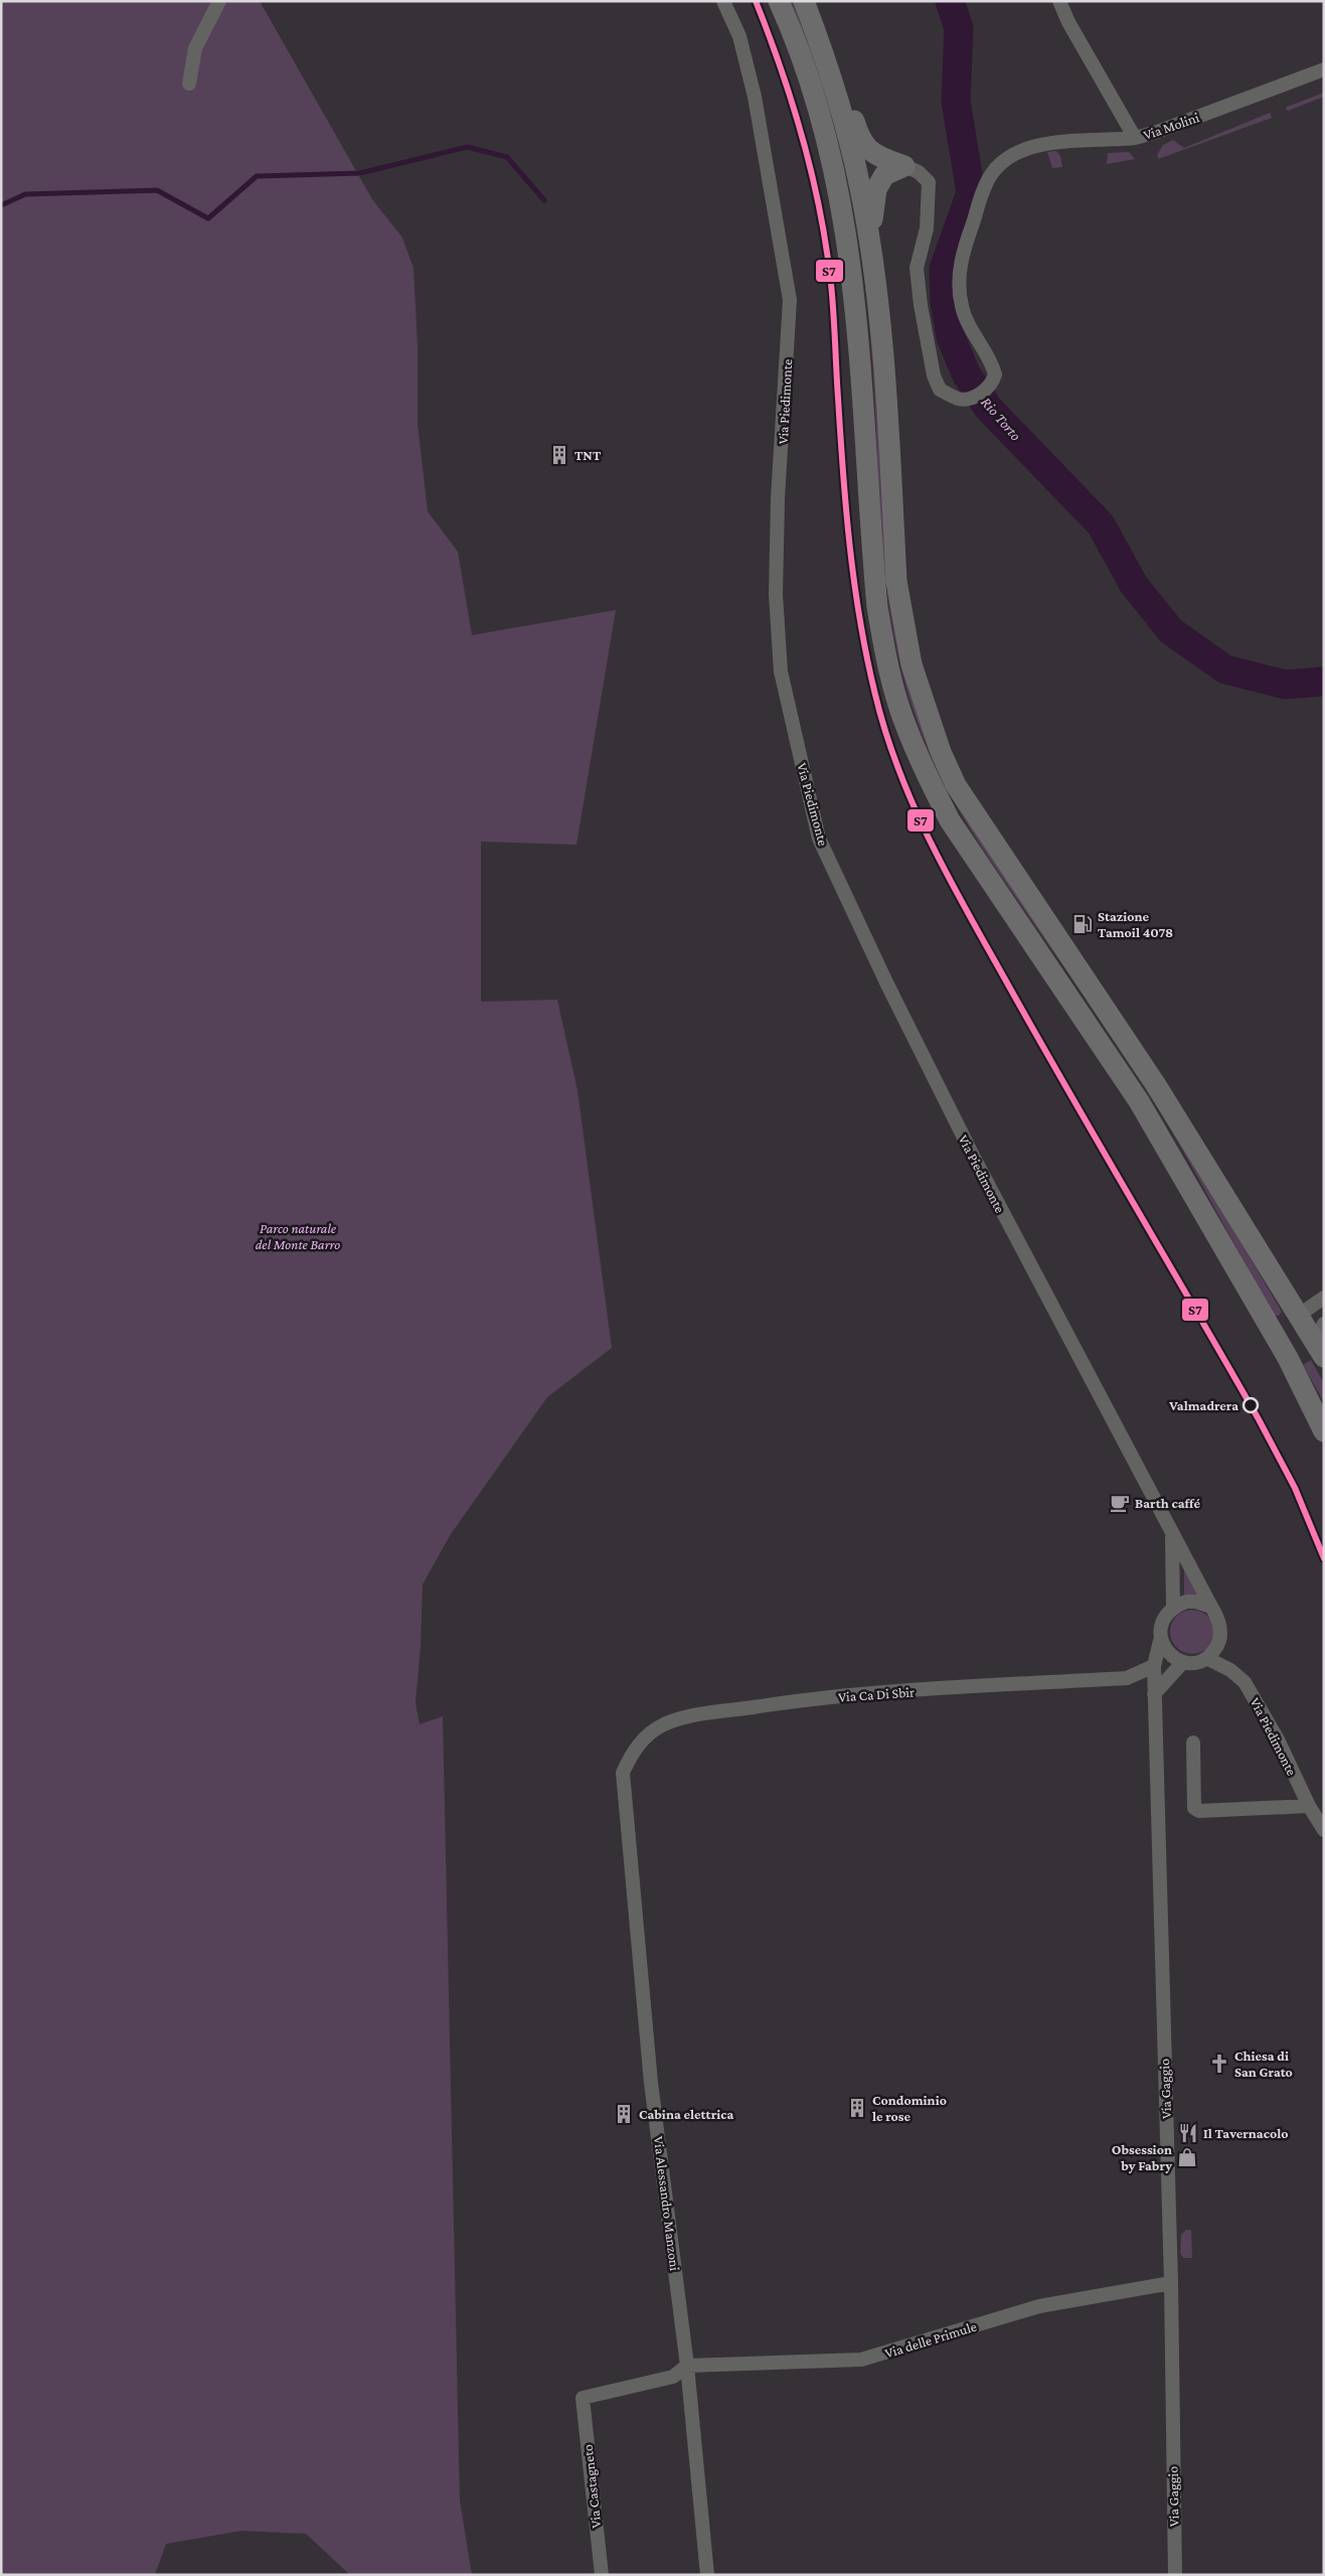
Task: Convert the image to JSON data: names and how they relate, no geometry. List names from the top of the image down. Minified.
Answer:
{"streets":{"street":["Via Molini","Via Piedimonte","Via Ca Di Sbir","Via Gaggio","Via Alessandro Manzoni","Via delle Primule","Via Castagneto"]},"crossings":[["Via Piedimonte","Via Gaggio"],["Via Ca Di Sbir","Via Gaggio"],["Via Ca Di Sbir","Via Alessandro Manzoni"],["Via Gaggio","Via delle Primule"],["Via Alessandro Manzoni","Via delle Primule"],["Via Alessandro Manzoni","Via Castagneto"],["Via delle Primule","Via Castagneto"]],"water":["Rio Torto"],"parks":["Parco naturale del Monte Barro"],"places":{"building":["TNT","Condominio le rose","Cabina elettrica"],"fuel station":["Stazione Tamoil 4078"],"other":["Valmadrera"],"cafe":["Barth caffé"],"church":["Chiesa di San Grato"],"restaurant":["Il Tavernacolo"],"shop":["Obsession by Fabry"]},"lines":["transit line S7"]}
